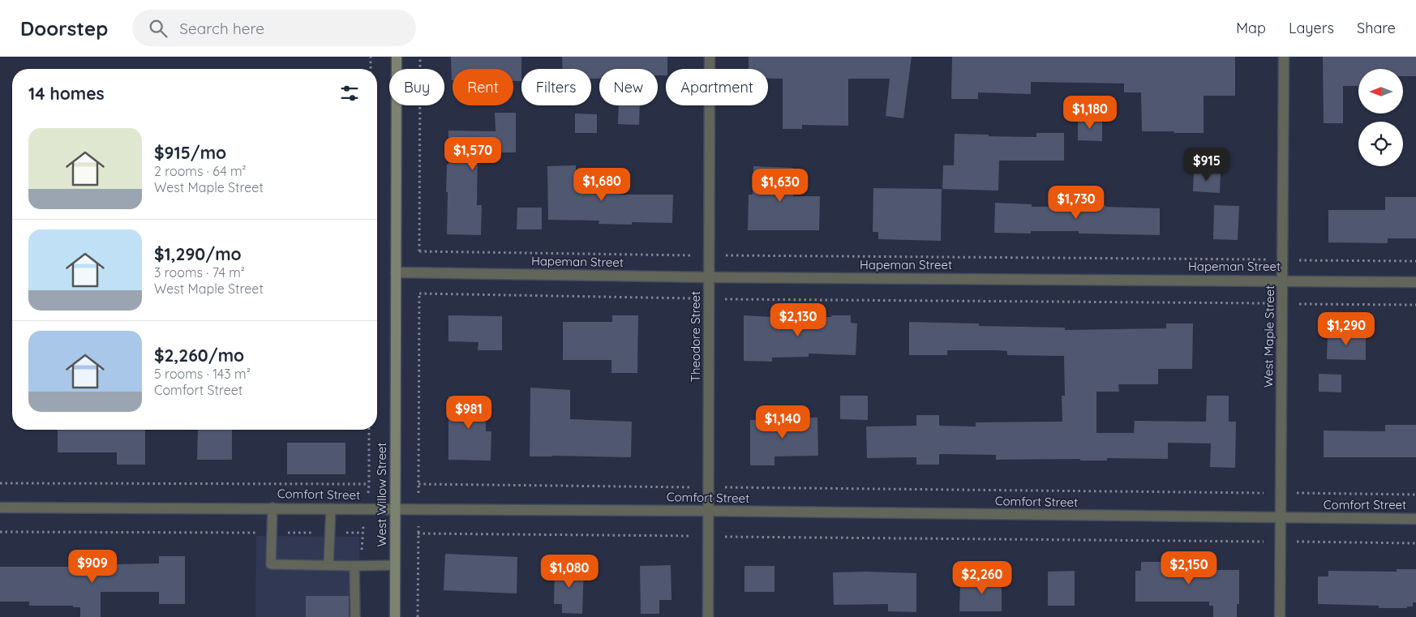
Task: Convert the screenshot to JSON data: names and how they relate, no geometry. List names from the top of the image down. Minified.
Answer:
{"streets":{"street":["Hapeman Street","Theodore Street","West Maple Street","Comfort Street","West Willow Street"]},"crossings":[["Hapeman Street","Theodore Street"],["Hapeman Street","West Maple Street"],["Hapeman Street","West Willow Street"],["Theodore Street","Comfort Street"],["West Maple Street","Comfort Street"],["Comfort Street","West Willow Street"]],"north":"left","page":{"header":"Doorstep","search":"Search here","nav":["Map","Layers","Share"],"chip":["Buy","Rent","Filters","New","Apartment"],"heading":"14 homes","price":["$1,180","$1,570","$915","$1,680","$1,630","$1,730","$2,130","$1,290","$981","$1,140","$909","$2,150","$1,080","$2,260"],"list":[{"name":"$915/mo","note":"2 rooms · 64 m² · West Maple Street"},{"name":"$1,290/mo","note":"3 rooms · 74 m² · West Maple Street"},{"name":"$2,260/mo","note":"5 rooms · 143 m² · Comfort Street"}]}}
